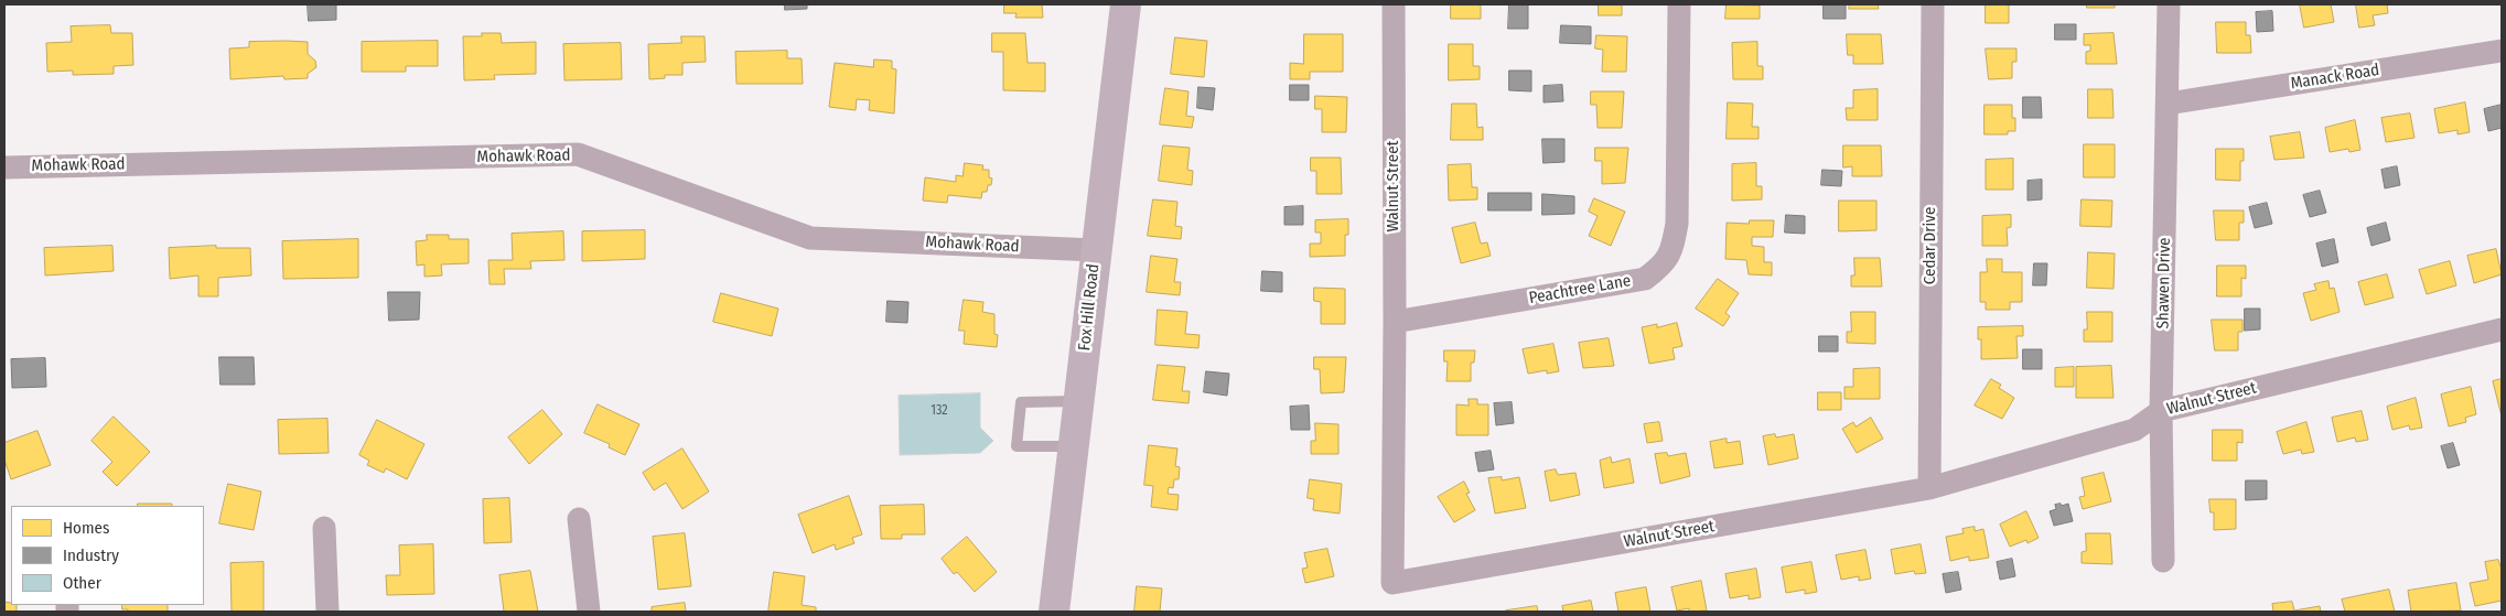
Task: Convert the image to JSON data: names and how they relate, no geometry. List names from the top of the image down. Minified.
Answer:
{"streets":{"main road":["Fox Hill Road"],"street":["Manack Road","Mohawk Road","Walnut Street","Cedar Drive","Shawen Drive","Peachtree Lane"]},"crossings":[["Manack Road","Shawen Drive"],["Mohawk Road","Fox Hill Road"],["Walnut Street","Cedar Drive"],["Walnut Street","Shawen Drive"],["Walnut Street","Peachtree Lane"]],"house_numbers":["132"],"legend":["Homes","Industry","Other"]}
